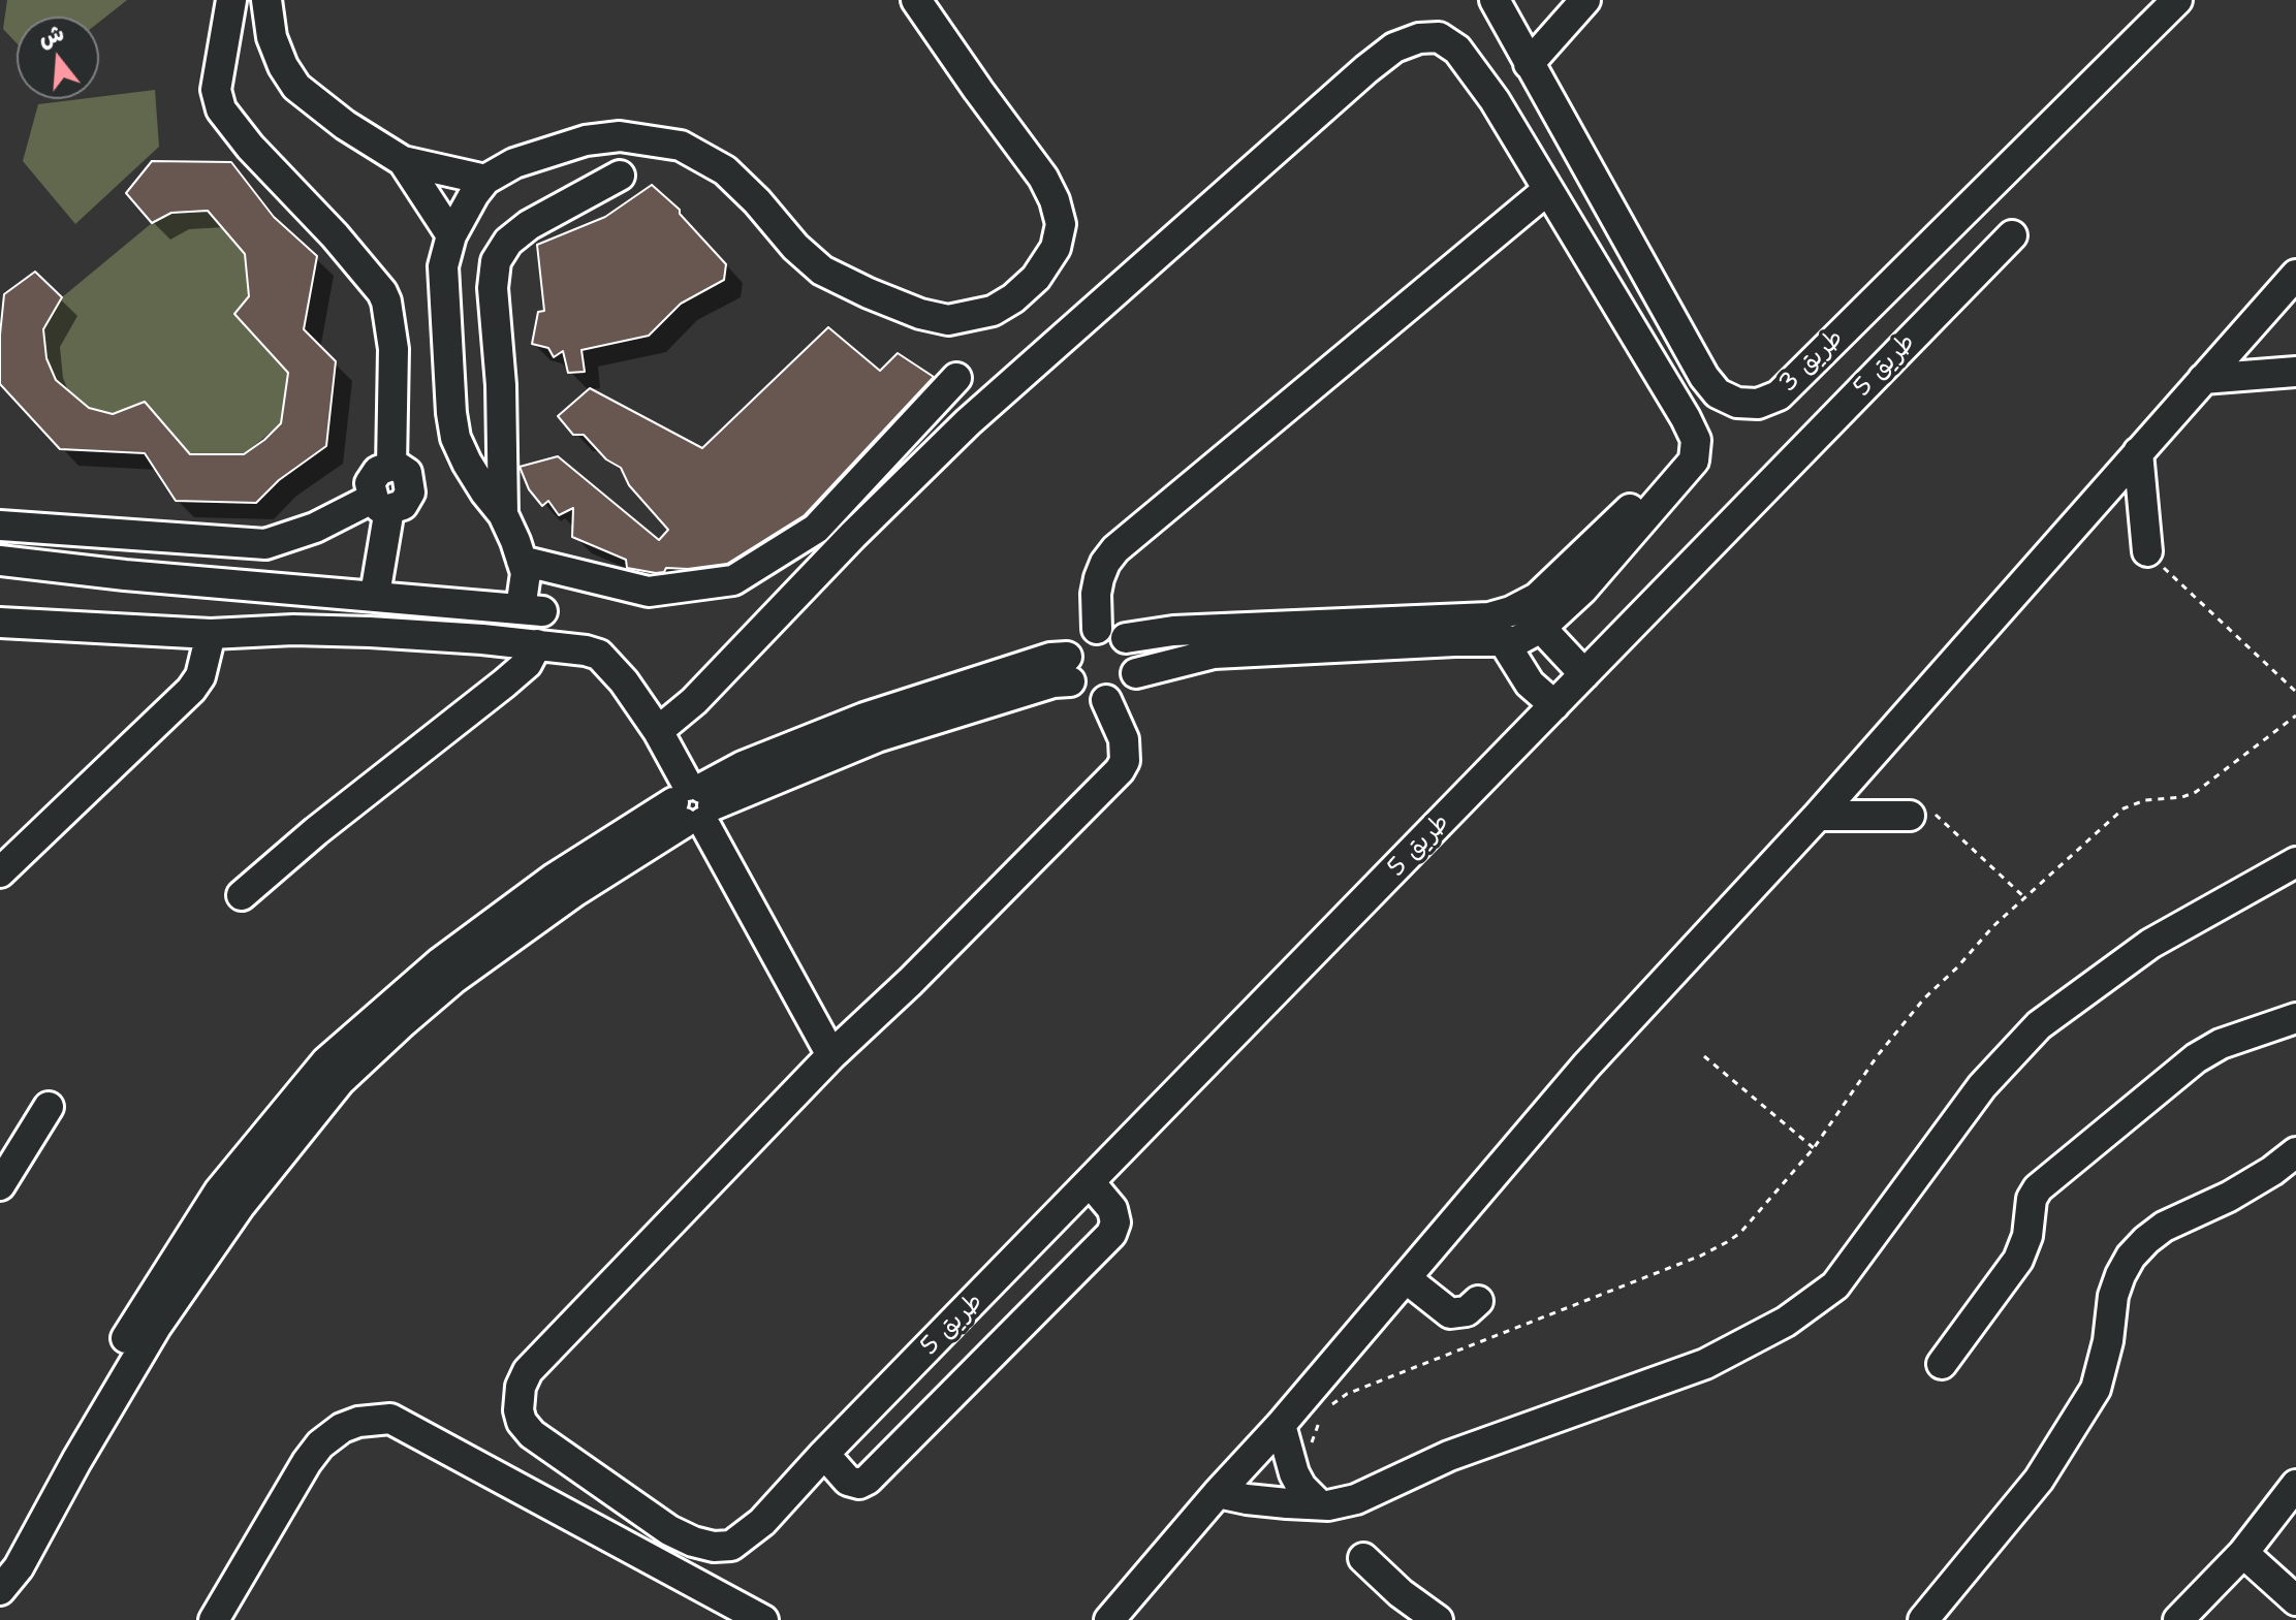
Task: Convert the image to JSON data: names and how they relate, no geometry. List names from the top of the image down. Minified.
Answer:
{"streets":{"street":["طريق 3","طريق 5"]},"north":"top"}
